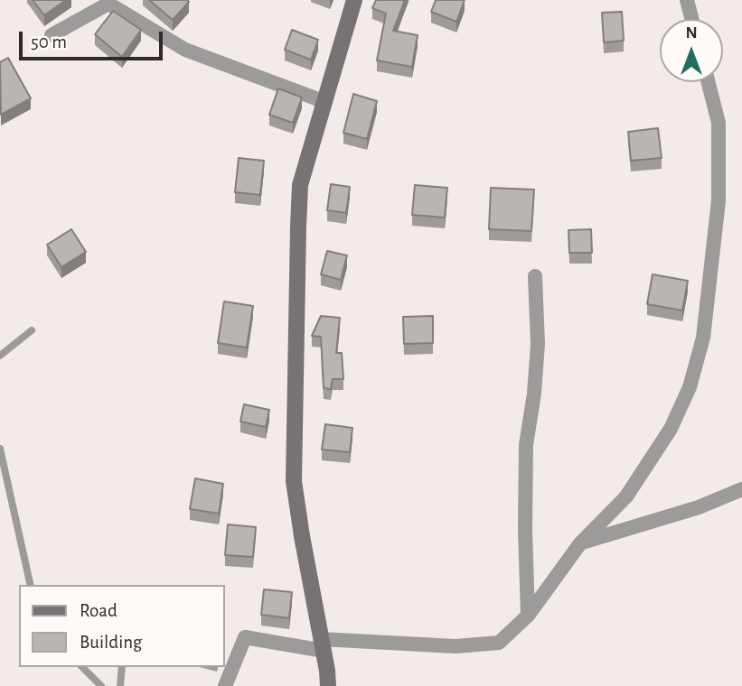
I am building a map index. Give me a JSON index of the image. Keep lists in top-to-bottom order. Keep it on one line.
{"legend":["Road","Building"],"scale_bar":"50 m","north":"top"}
